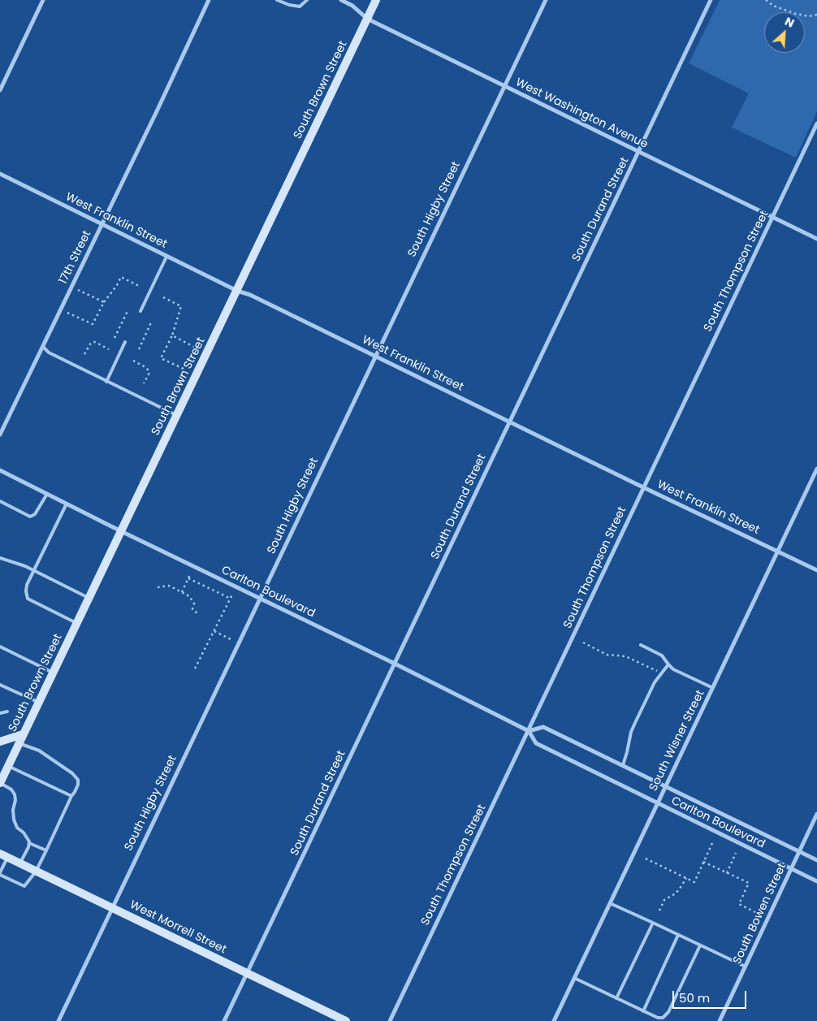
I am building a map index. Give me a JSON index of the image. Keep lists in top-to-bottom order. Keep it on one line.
{"streets":{"main road":["South Brown Street","West Morrell Street"],"street":["West Washington Avenue","South Higby Street","South Durand Street","West Franklin Street","17th Street","South Thompson Street","Carlton Boulevard","South Wisner Street","South Bowen Street"]},"crossings":[["South Brown Street","West Washington Avenue"],["South Brown Street","West Franklin Street"],["South Brown Street","Carlton Boulevard"],["West Washington Avenue","South Higby Street"],["West Washington Avenue","South Durand Street"],["West Washington Avenue","South Thompson Street"],["South Higby Street","West Franklin Street"],["South Higby Street","Carlton Boulevard"],["South Higby Street","West Morrell Street"],["South Durand Street","West Franklin Street"],["South Durand Street","Carlton Boulevard"],["South Durand Street","West Morrell Street"],["West Franklin Street","17th Street"],["West Franklin Street","South Thompson Street"],["West Franklin Street","South Wisner Street"],["South Thompson Street","Carlton Boulevard"],["Carlton Boulevard","South Wisner Street"],["Carlton Boulevard","South Bowen Street"]],"scale_bar":"50 m","north":"top right"}
